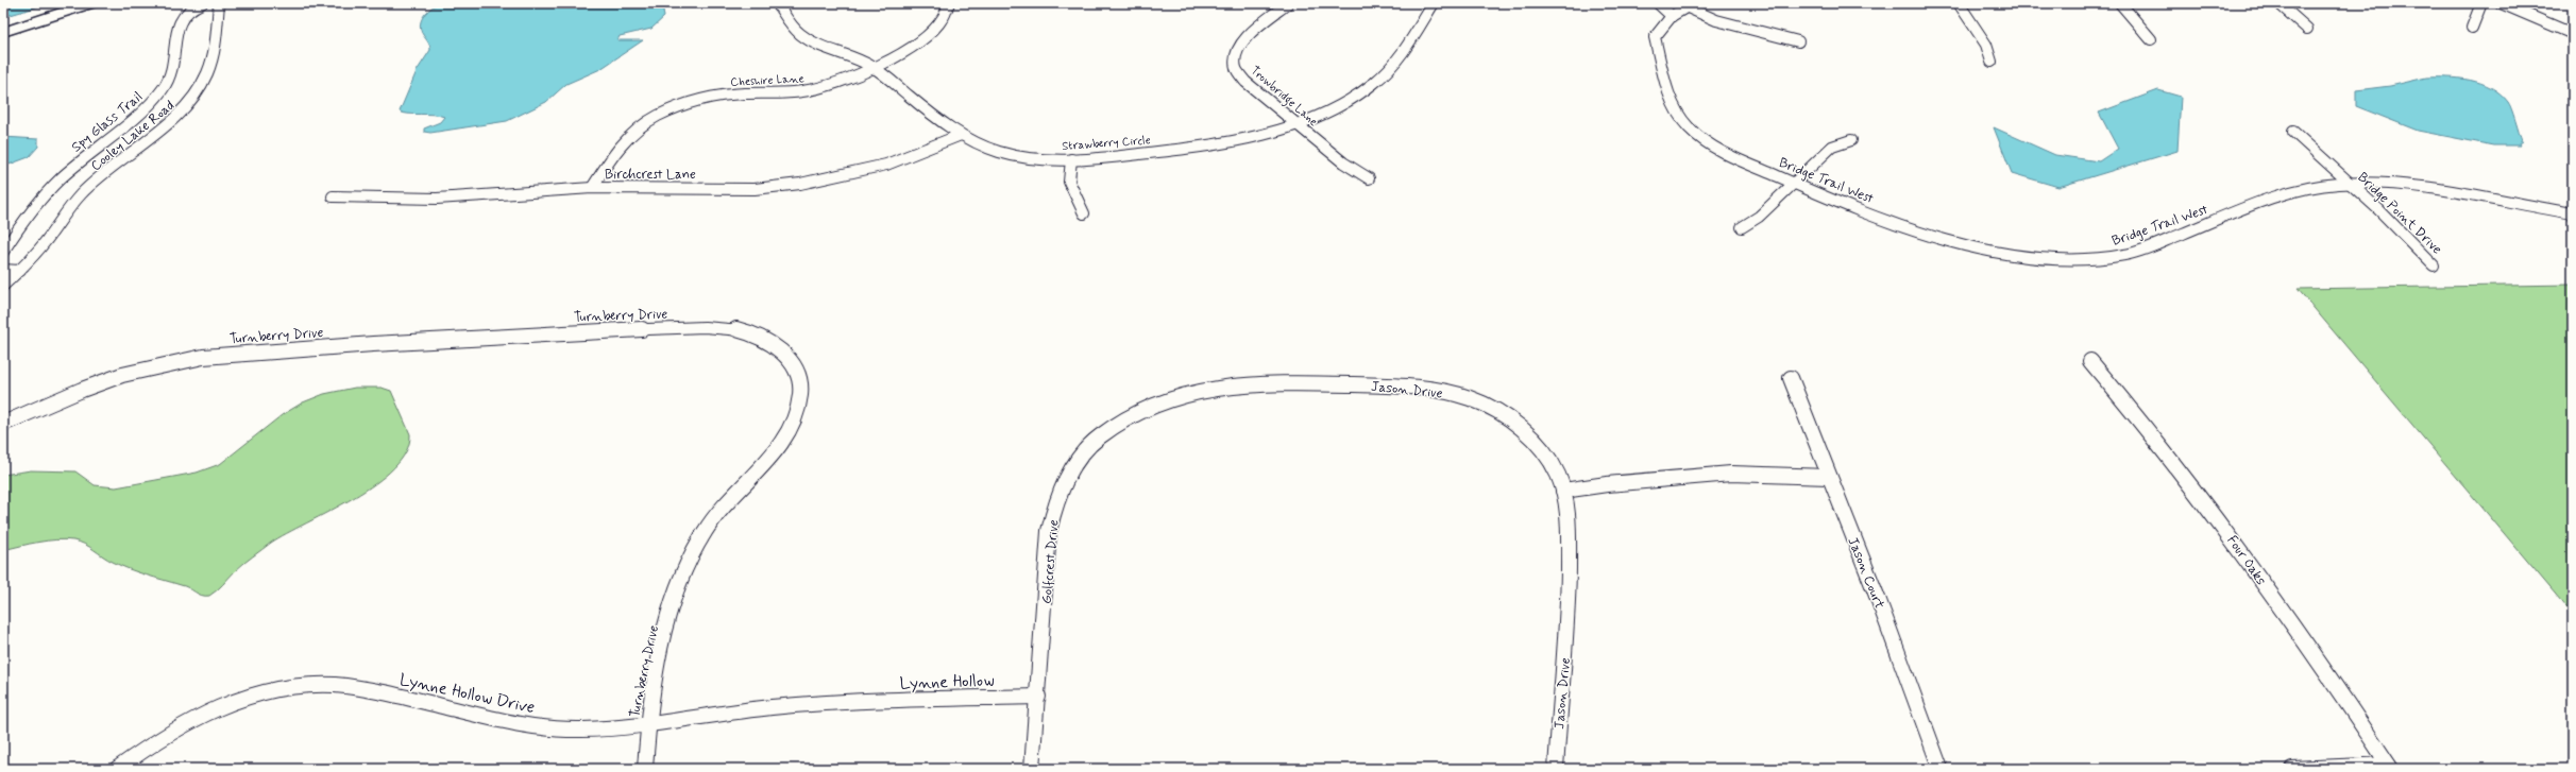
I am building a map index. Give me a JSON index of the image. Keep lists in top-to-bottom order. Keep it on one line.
{"streets":{"street":["Cheshire Lane","Trowbridge Lane","Spy Glass Trail","Cooley Lake Road","Strawberry Circle","Birchcrest Lane","Bridge Trail West","Bridge Point Drive","Turnberry Drive","Jason Drive","Four Oaks","Golfcrest Drive","Jason Court","Lynne Hollow","Lynne Hollow Drive"]},"crossings":[["Cheshire Lane","Strawberry Circle"],["Cheshire Lane","Birchcrest Lane"],["Trowbridge Lane","Strawberry Circle"],["Strawberry Circle","Birchcrest Lane"],["Bridge Trail West","Bridge Point Drive"],["Turnberry Drive","Lynne Hollow Drive"],["Jason Drive","Golfcrest Drive"],["Golfcrest Drive","Lynne Hollow"],["Lynne Hollow","Lynne Hollow Drive"]]}
